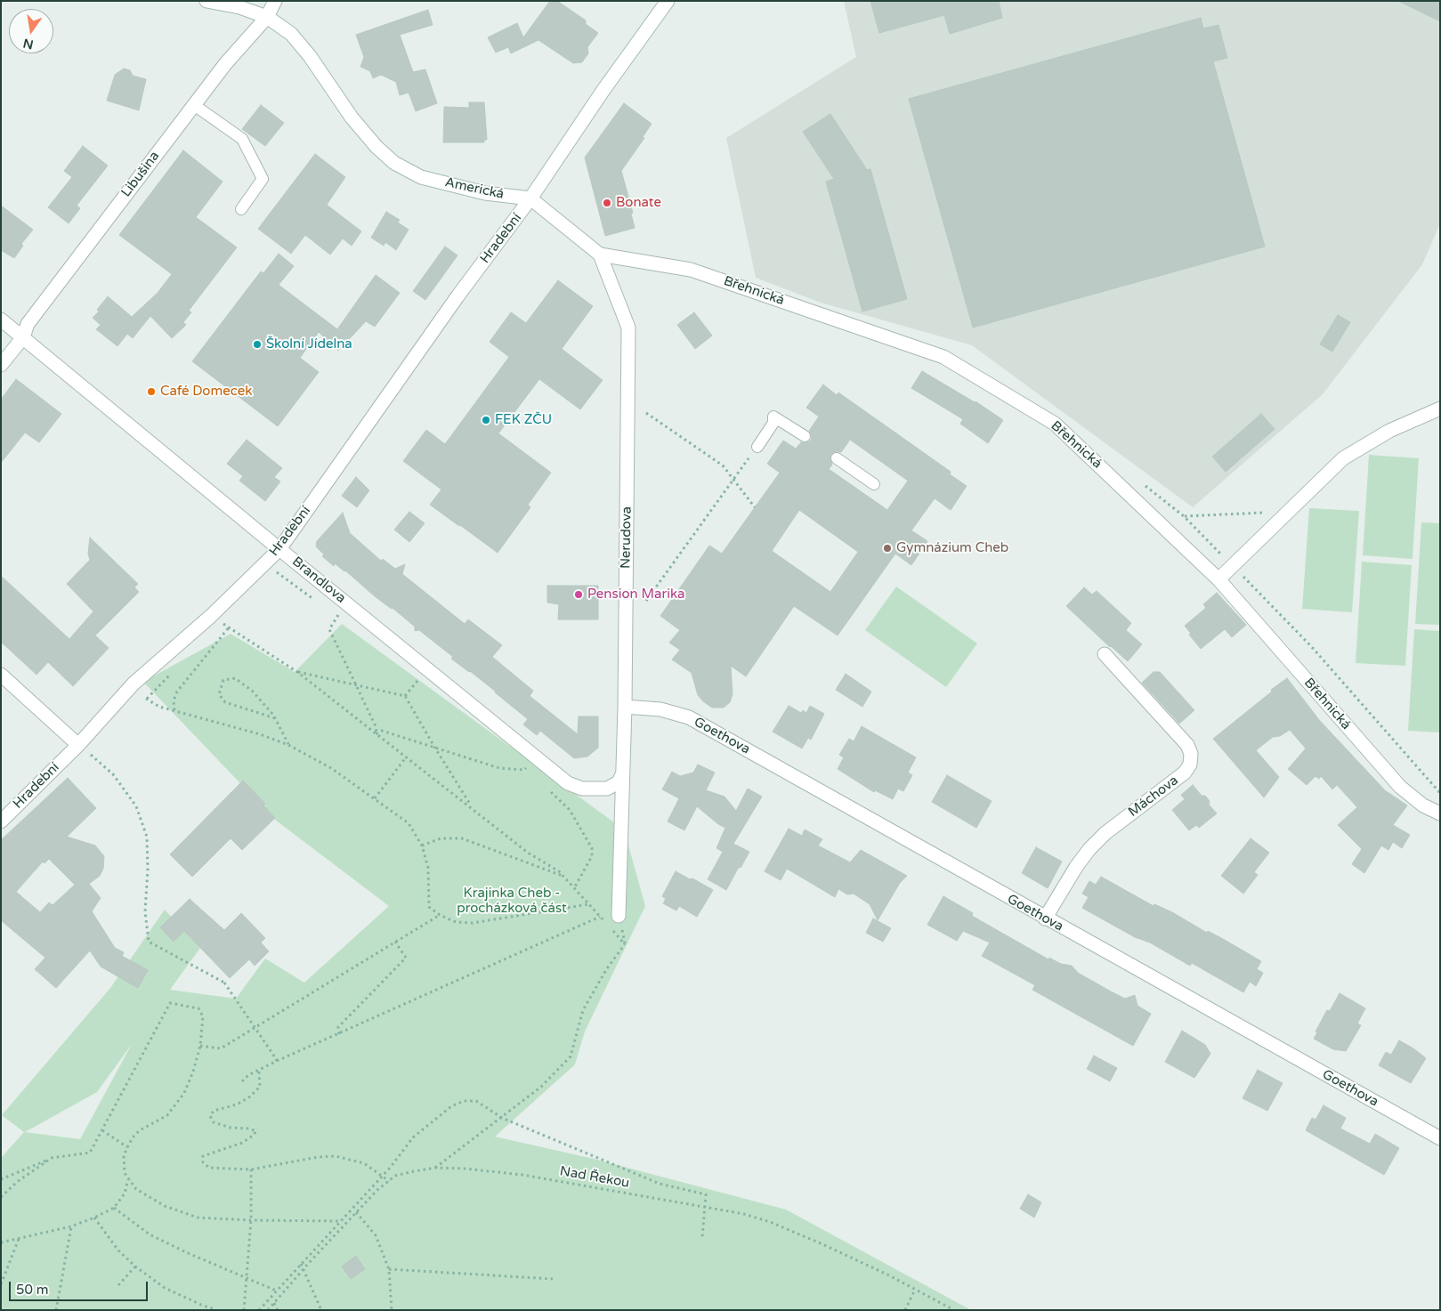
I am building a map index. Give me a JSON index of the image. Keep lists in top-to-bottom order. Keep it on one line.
{"streets":{"street":["Libušina","Americká","Hradební","Břehnická","Nerudova","Brandlova","Goethova","Máchova"],"path":["Nad Řekou"]},"crossings":[["Libušina","Americká"],["Libušina","Brandlova"],["Americká","Hradební"],["Americká","Nerudova"],["Hradební","Nerudova"],["Hradební","Brandlova"],["Břehnická","Nerudova"],["Nerudova","Brandlova"],["Nerudova","Goethova"],["Goethova","Máchova"]],"parks":["Krajinka Cheb - procházková část"],"places":["Bonate","Školní Jídelna","Café Domecek","FEK ZČU","Gymnázium Cheb","Pension Marika"],"scale_bar":"50 m","north":"bottom"}
